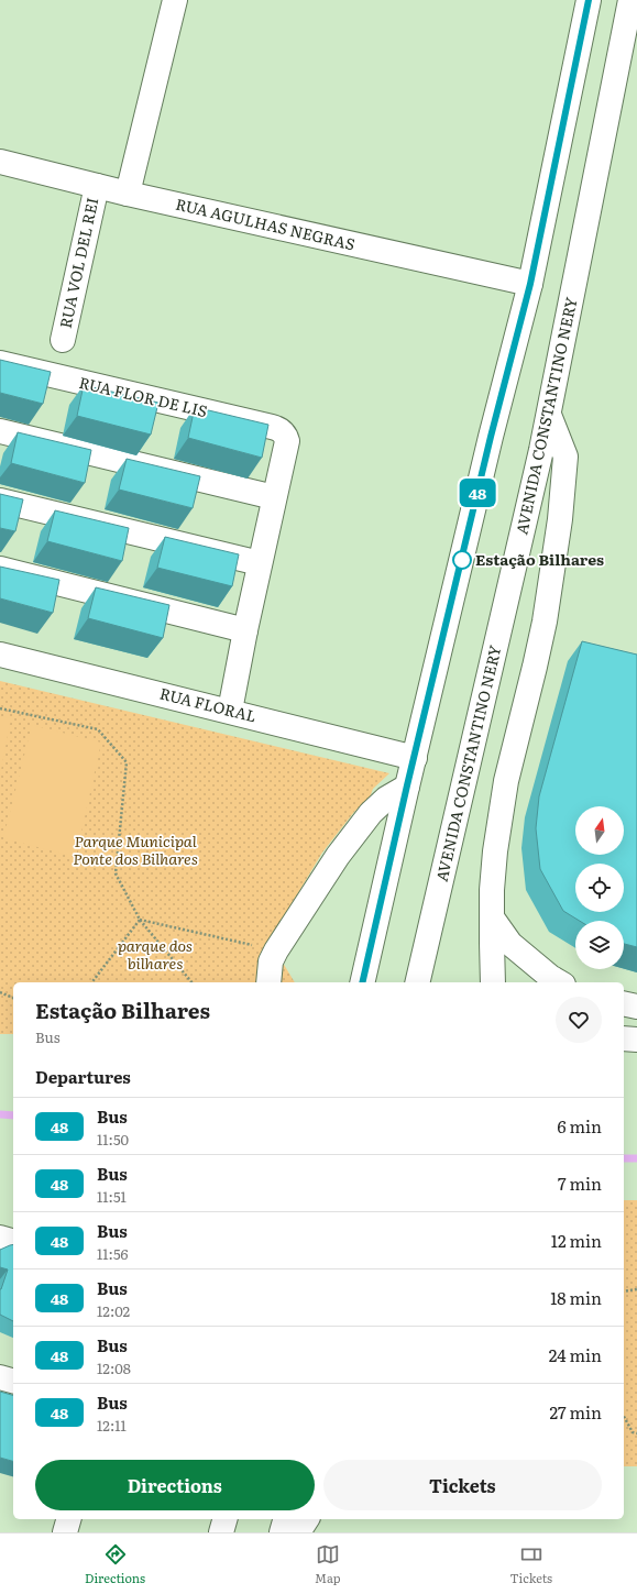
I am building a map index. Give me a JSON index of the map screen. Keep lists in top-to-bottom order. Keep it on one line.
{"streets":{"main road":["RUA AGULHAS NEGRAS","RUA VOL DEL REI","RUA FLOR DE LIS","AVENIDA CONSTANTINO NERY","RUA FLORAL"]},"crossings":[["RUA AGULHAS NEGRAS","RUA VOL DEL REI"]],"parks":["Parque Municipal Ponte dos Bilhares","parque dos bilhares"],"places":["Estação Bilhares"],"lines":["bus line 48"],"north":"top","page":{"on_map":"48","heading":[["Estação Bilhares","Bus"],"Departures"],"list":[{"mark":"48","name":"Bus","note":"11:50","value":"6 min"},{"mark":"48","name":"Bus","note":"11:51","value":"7 min"},{"mark":"48","name":"Bus","note":"11:56","value":"12 min"},{"mark":"48","name":"Bus","note":"12:02","value":"18 min"},{"mark":"48","name":"Bus","note":"12:08","value":"24 min"},{"mark":"48","name":"Bus","note":"12:11","value":"27 min"}],"buttons":["Directions","Tickets"],"tabs":["Directions","Map","Tickets"]}}
